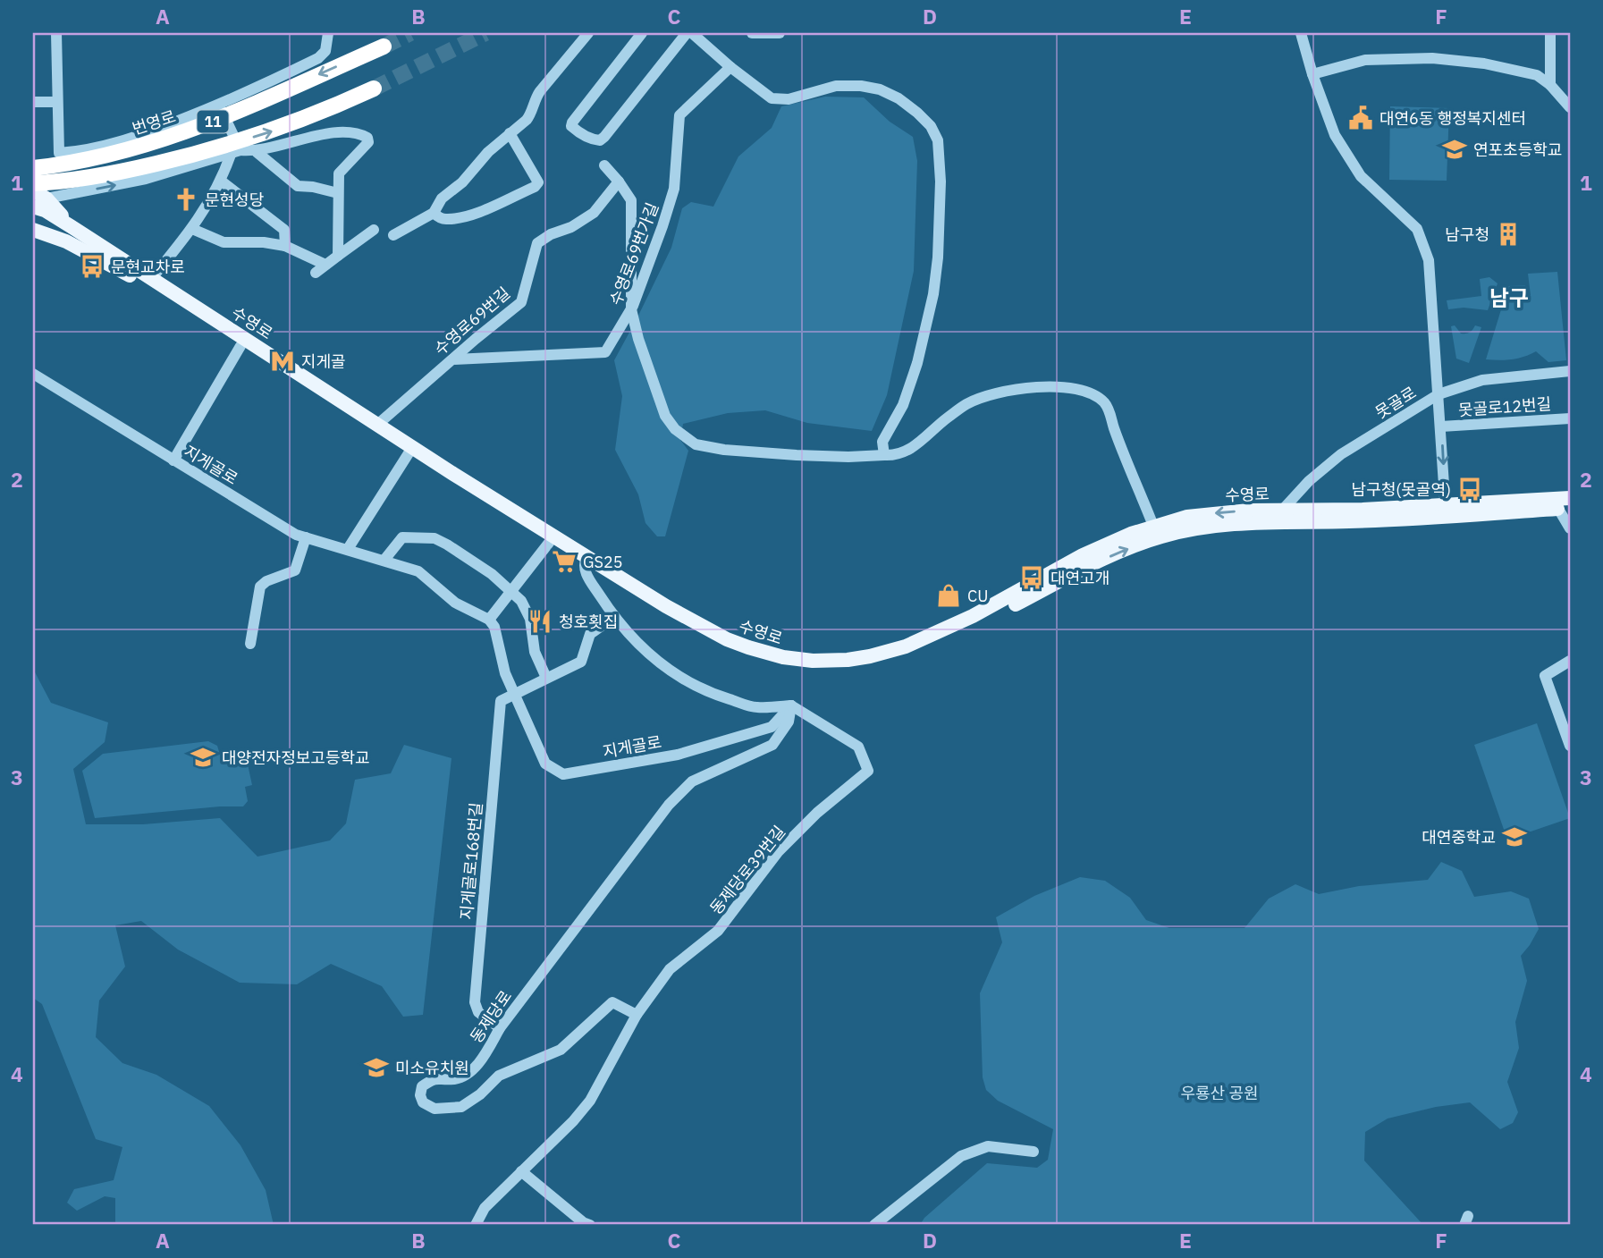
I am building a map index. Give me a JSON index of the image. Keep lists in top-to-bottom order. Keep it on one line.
{"streets":{"highway":["11","번영로"],"main road":["수영로"],"street":["수영로69번가길","수영로69번길","못골로","못골로12번길","지게골로","지게골로168번길","동제당로39번길","동제당로"]},"crossings":[["수영로69번가길","수영로69번길"],["수영로69번길","수영로"],["수영로","못골로"],["수영로","지게골로"],["지게골로","지게골로168번길"],["지게골로","동제당로39번길"],["지게골로","동제당로"],["지게골로168번길","동제당로"],["동제당로39번길","동제당로"]],"districts":["남구"],"parks":["우룡산 공원"],"places":{"public building":["대연6동 행정복지센터"],"school or university":["연포초등학교","대양전자정보고등학교","대연중학교","미소유치원"],"church":["문현성당"],"building":["남구청"],"bus stop":["문현교차로","남구청(못골역)","대연고개"],"metro station":["지게골"],"supermarket":["GS25"],"shop":["CU"],"restaurant":["청호횟집"]},"grid":{"columns":["A","B","C","D","E","F"],"rows":["1","2","3","4"]}}
